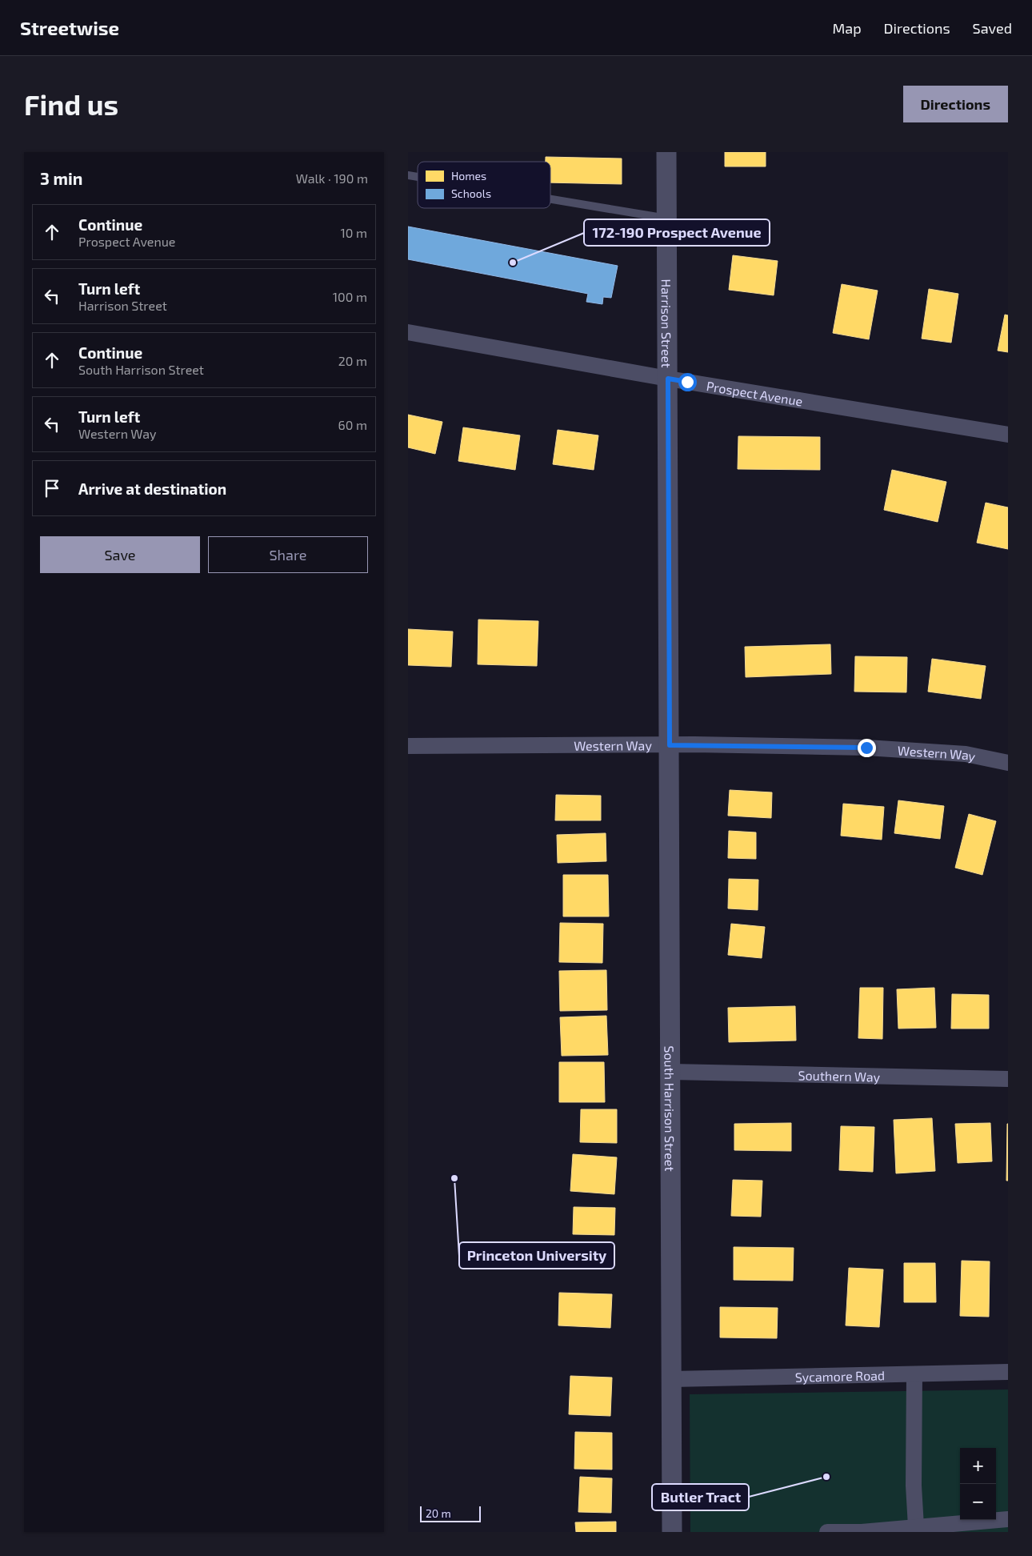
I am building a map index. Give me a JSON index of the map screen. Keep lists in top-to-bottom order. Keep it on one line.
{"streets":{"street":["Harrison Street","Prospect Avenue","Western Way","Southern Way","South Harrison Street","Sycamore Road"]},"crossings":[["Harrison Street","Prospect Avenue"],["Harrison Street","South Harrison Street"],["Western Way","South Harrison Street"],["Southern Way","South Harrison Street"],["South Harrison Street","Sycamore Road"]],"places":["172-190 Prospect Avenue","Princeton University","Butler Tract"],"legend":["Homes","Schools"],"scale_bar":"20 m","page":{"header":"Streetwise","nav":["Map","Directions","Saved"],"buttons":["Directions",["Save","Share"]],"title":"Find us","heading":["3 min","Walk · 190 m"],"list":[["Continue","Prospect Avenue","10 m"],["Turn left","Harrison Street","100 m"],["Continue","South Harrison Street","20 m"],["Turn left","Western Way","60 m"],"Arrive at destination"],"map_buttons":["+","−"],"scale":"20 m"}}
